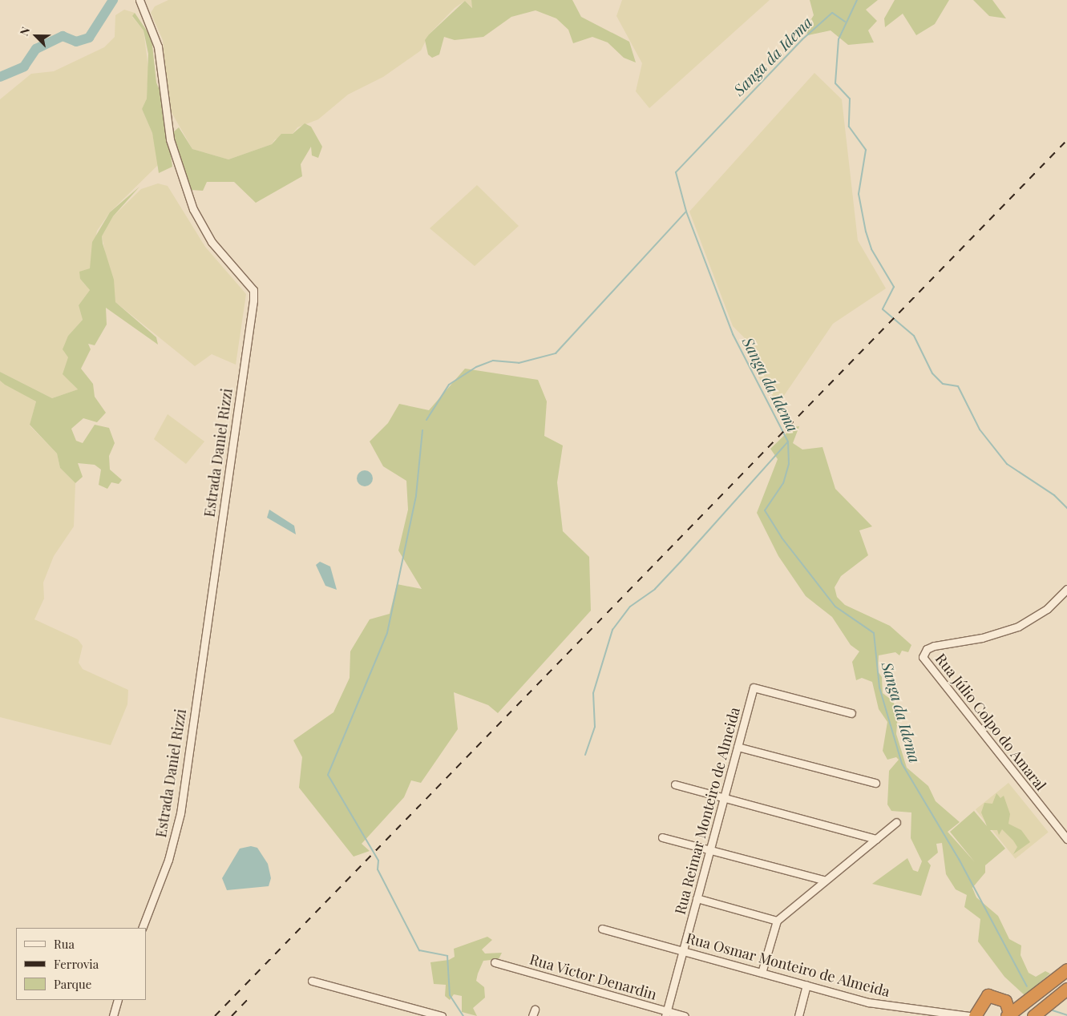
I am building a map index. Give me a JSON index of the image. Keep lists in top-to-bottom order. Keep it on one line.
{"streets":{"street":["Estrada Daniel Rizzi","Rua Júlio Colpo do Amaral","Rua Reimar Monteiro de Almeida","Rua Osmar Monteiro de Almeida","Rua Victor Denardin"]},"crossings":[["Rua Reimar Monteiro de Almeida","Rua Osmar Monteiro de Almeida"],["Rua Reimar Monteiro de Almeida","Rua Victor Denardin"]],"water":["Sanga da Idema"],"legend":["Rua","Ferrovia","Parque"],"north":"top left"}
